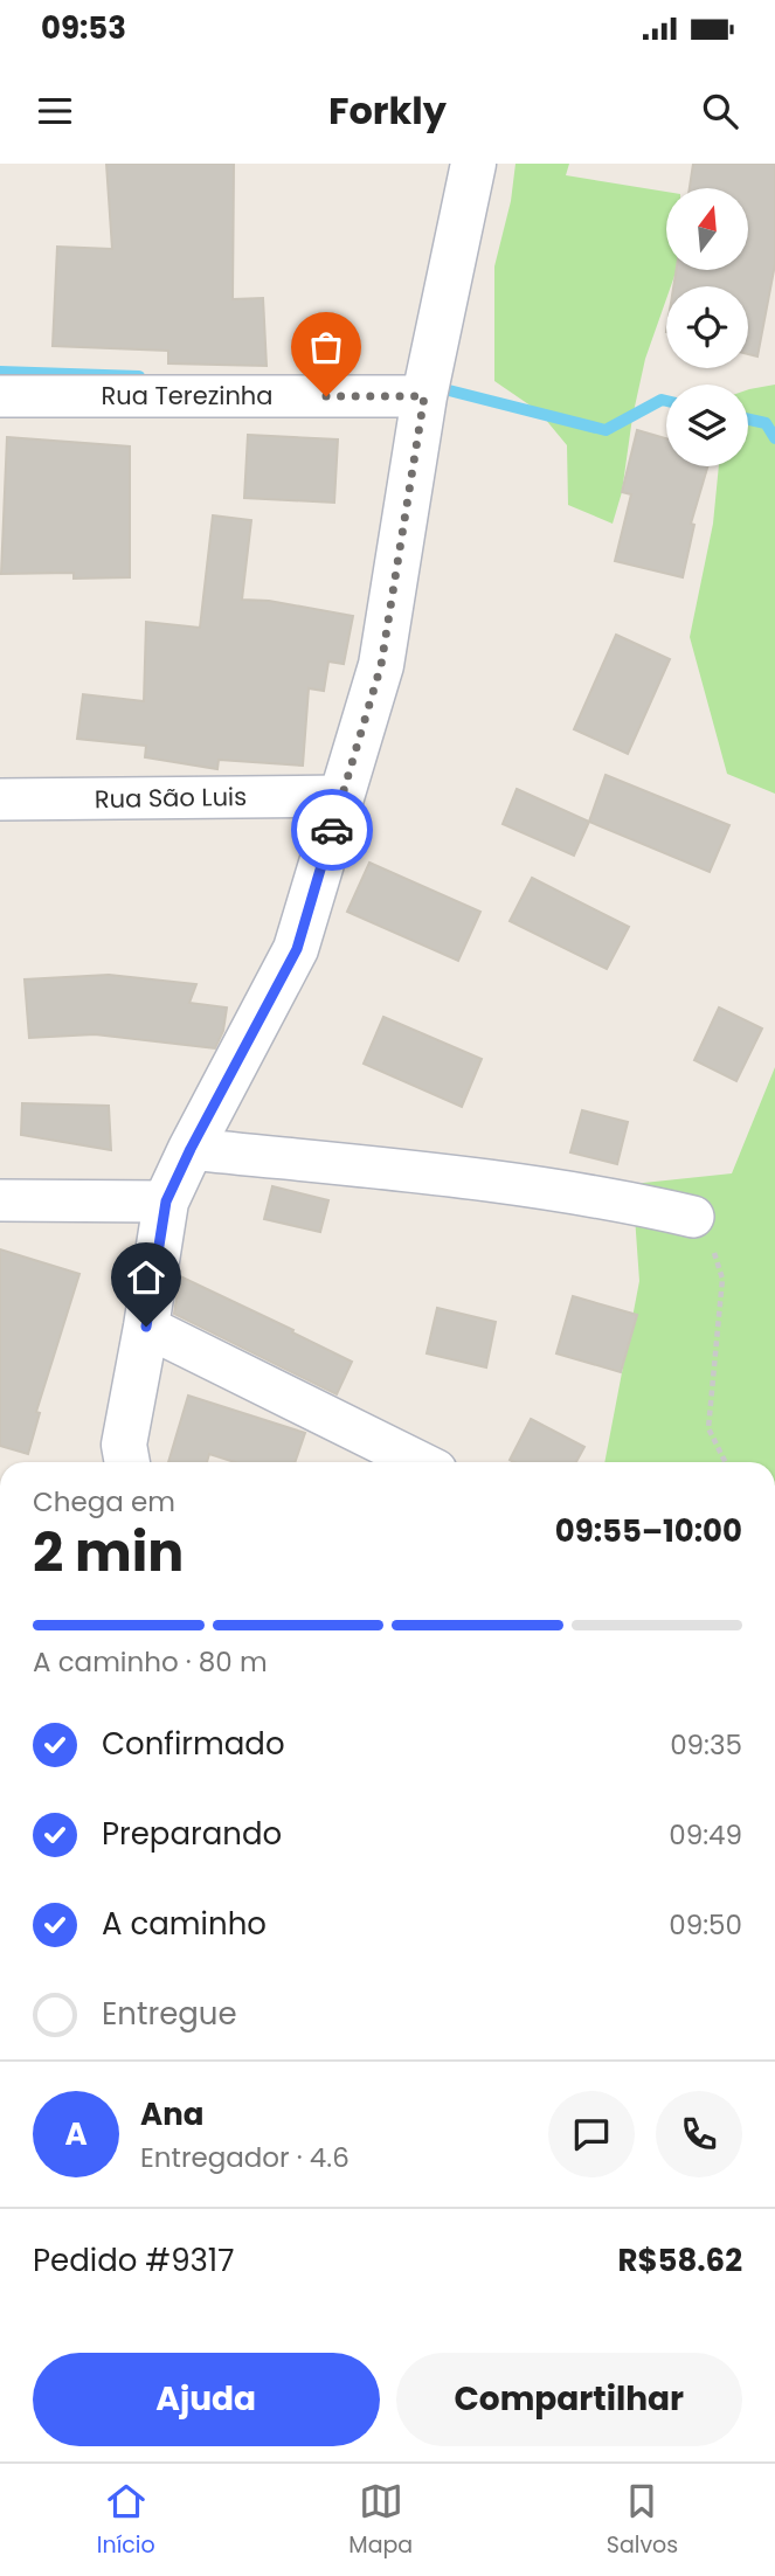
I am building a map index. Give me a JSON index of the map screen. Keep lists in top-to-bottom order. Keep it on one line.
{"streets":{"street":["Rua Terezinha","Rua São Luis"]},"north":"top","page":{"status":"09:53","header":"Forkly","heading":["2 min","Chega em","09:55–10:00"],"panel":["Ana","Entregador · 4.6","Pedido #9317","R$58.62"],"bar":"A caminho · 80 m","list":[["Confirmado","09:35"],["Preparando","09:49"],["A caminho","09:50"],"Entregue"],"round":"A","buttons":["Ajuda","Compartilhar"],"tabs":["Início","Mapa","Salvos"]}}
